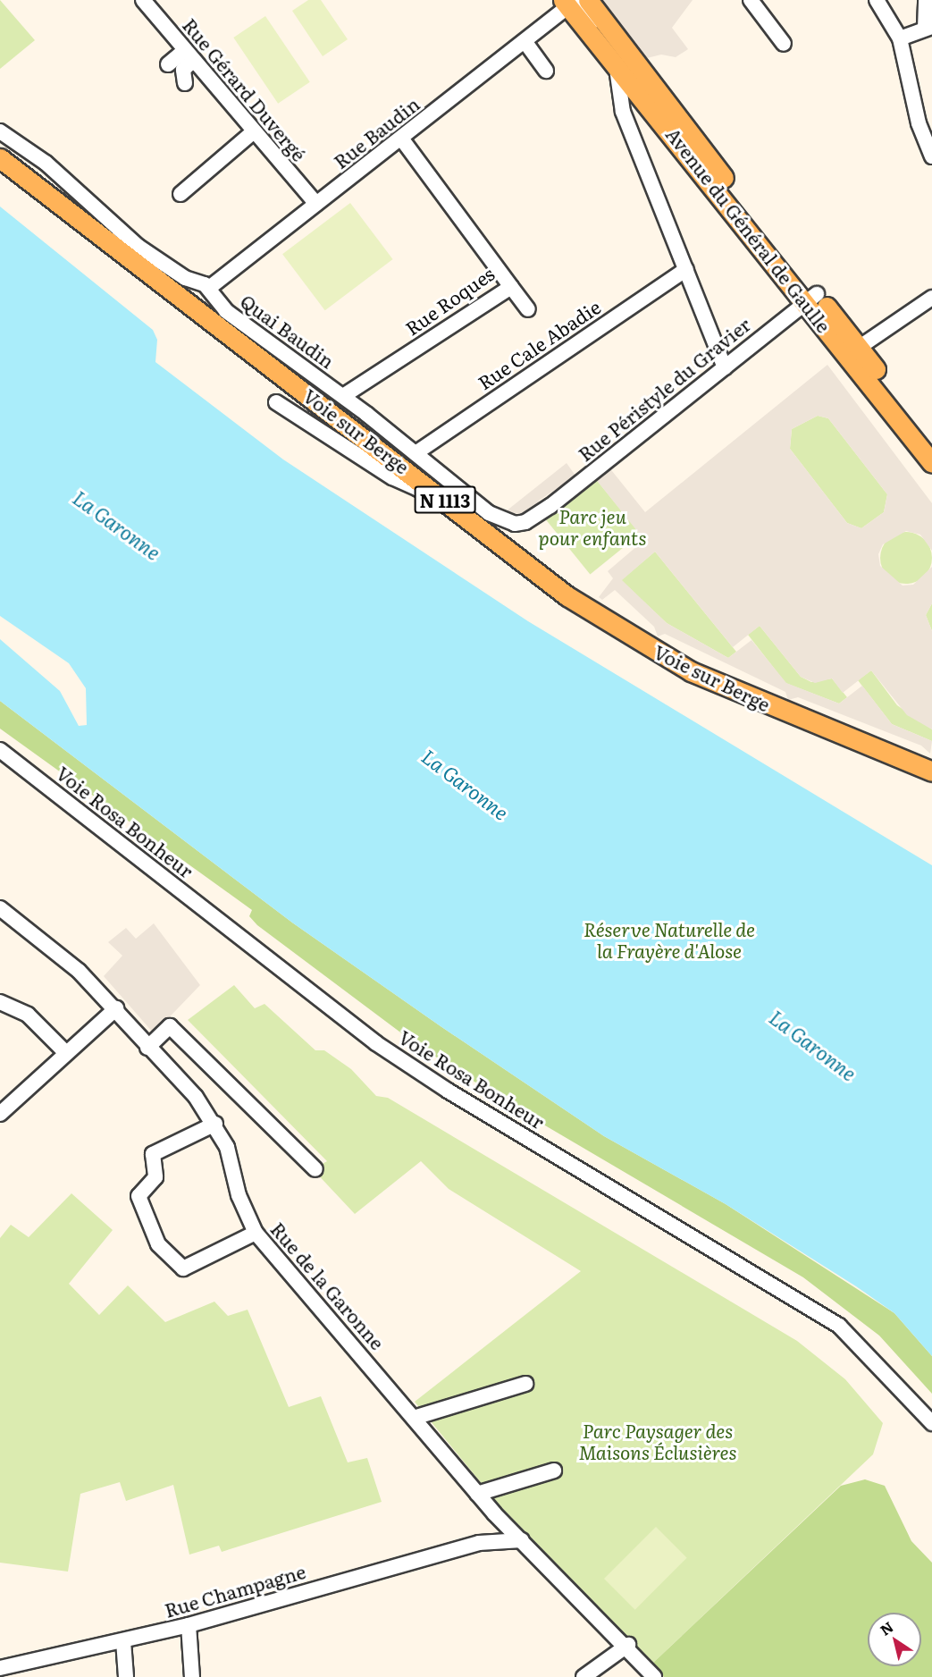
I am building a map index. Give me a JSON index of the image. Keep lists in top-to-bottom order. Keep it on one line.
{"streets":{"main road":["Avenue du Général de Gaulle","Voie sur Berge","N 1113"],"street":["Rue Gérard Duvergé","Rue Baudin","Rue Roques","Quai Baudin","Rue Cale Abadie","Rue Péristyle du Gravier","Voie Rosa Bonheur","Rue de la Garonne","Rue Champagne"]},"crossings":[["Rue Gérard Duvergé","Rue Baudin"],["Rue Baudin","Avenue du Général de Gaulle"],["Rue Baudin","Rue Roques"],["Rue Baudin","Quai Baudin"],["Avenue du Général de Gaulle","Rue Péristyle du Gravier"],["Rue Roques","Quai Baudin"],["Quai Baudin","Rue Cale Abadie"],["Quai Baudin","Rue Péristyle du Gravier"],["Rue de la Garonne","Rue Champagne"]],"water":["La Garonne"],"parks":["Parc jeu pour enfants","Réserve Naturelle de la Frayère d'Alose","Parc Paysager des Maisons Éclusières"],"north":"top left"}
